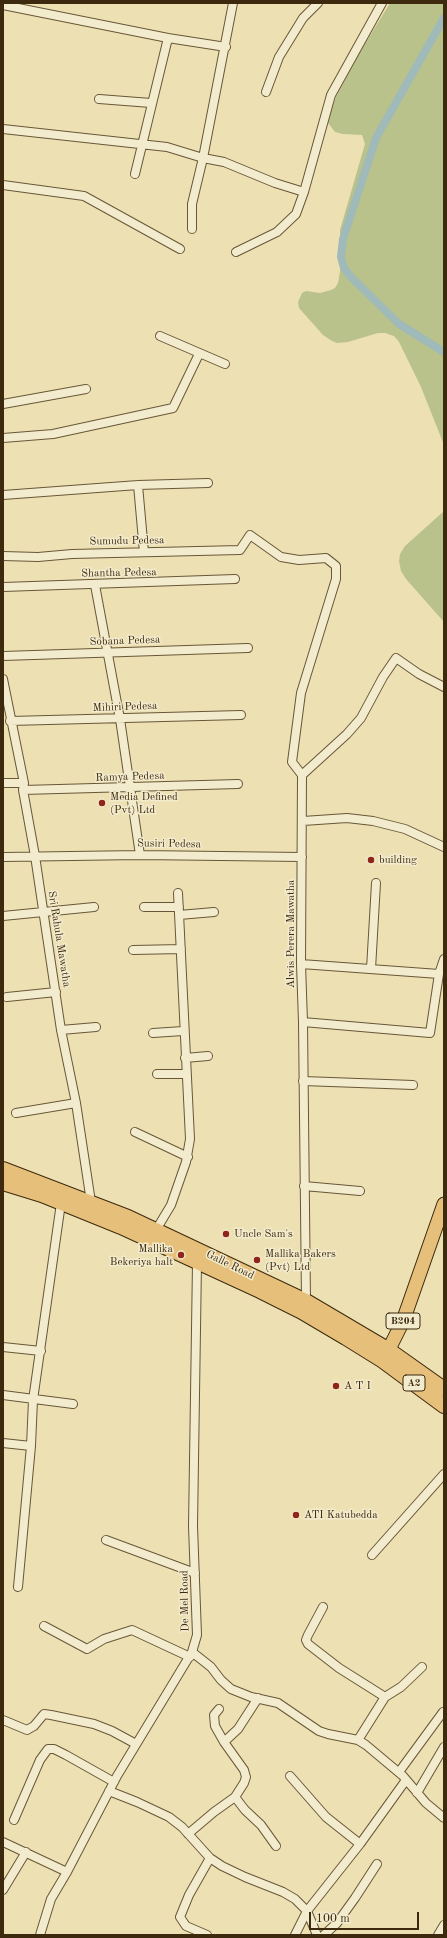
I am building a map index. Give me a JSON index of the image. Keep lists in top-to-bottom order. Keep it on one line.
{"streets":{"highway":["Galle Road","A2"],"main road":["B204"],"street":["Sumudu Pedesa","Shantha Pedesa","Sobana Pedesa","Mihiri Pedesa","Ramya Pedesa","Susiri Pedesa","Alwis Perera Mawatha","Sri Rahula Mawatha","De Mel Road"]},"crossings":[["Sumudu Pedesa","Alwis Perera Mawatha"],["Mihiri Pedesa","Sri Rahula Mawatha"],["Ramya Pedesa","Sri Rahula Mawatha"],["Susiri Pedesa","Alwis Perera Mawatha"],["Susiri Pedesa","Sri Rahula Mawatha"],["Alwis Perera Mawatha","Galle Road"],["Sri Rahula Mawatha","Galle Road"],["Galle Road","B204"],["Galle Road","A2"],["Galle Road","De Mel Road"],["B204","A2"],["A2","De Mel Road"]],"places":["Media Defined (Pvt) Ltd","building","Uncle Sam's","Mallika Bekeriya halt","Mallika Bakers (Pvt) Ltd","A T I","ATI Katubedda"],"scale_bar":"100 m"}
